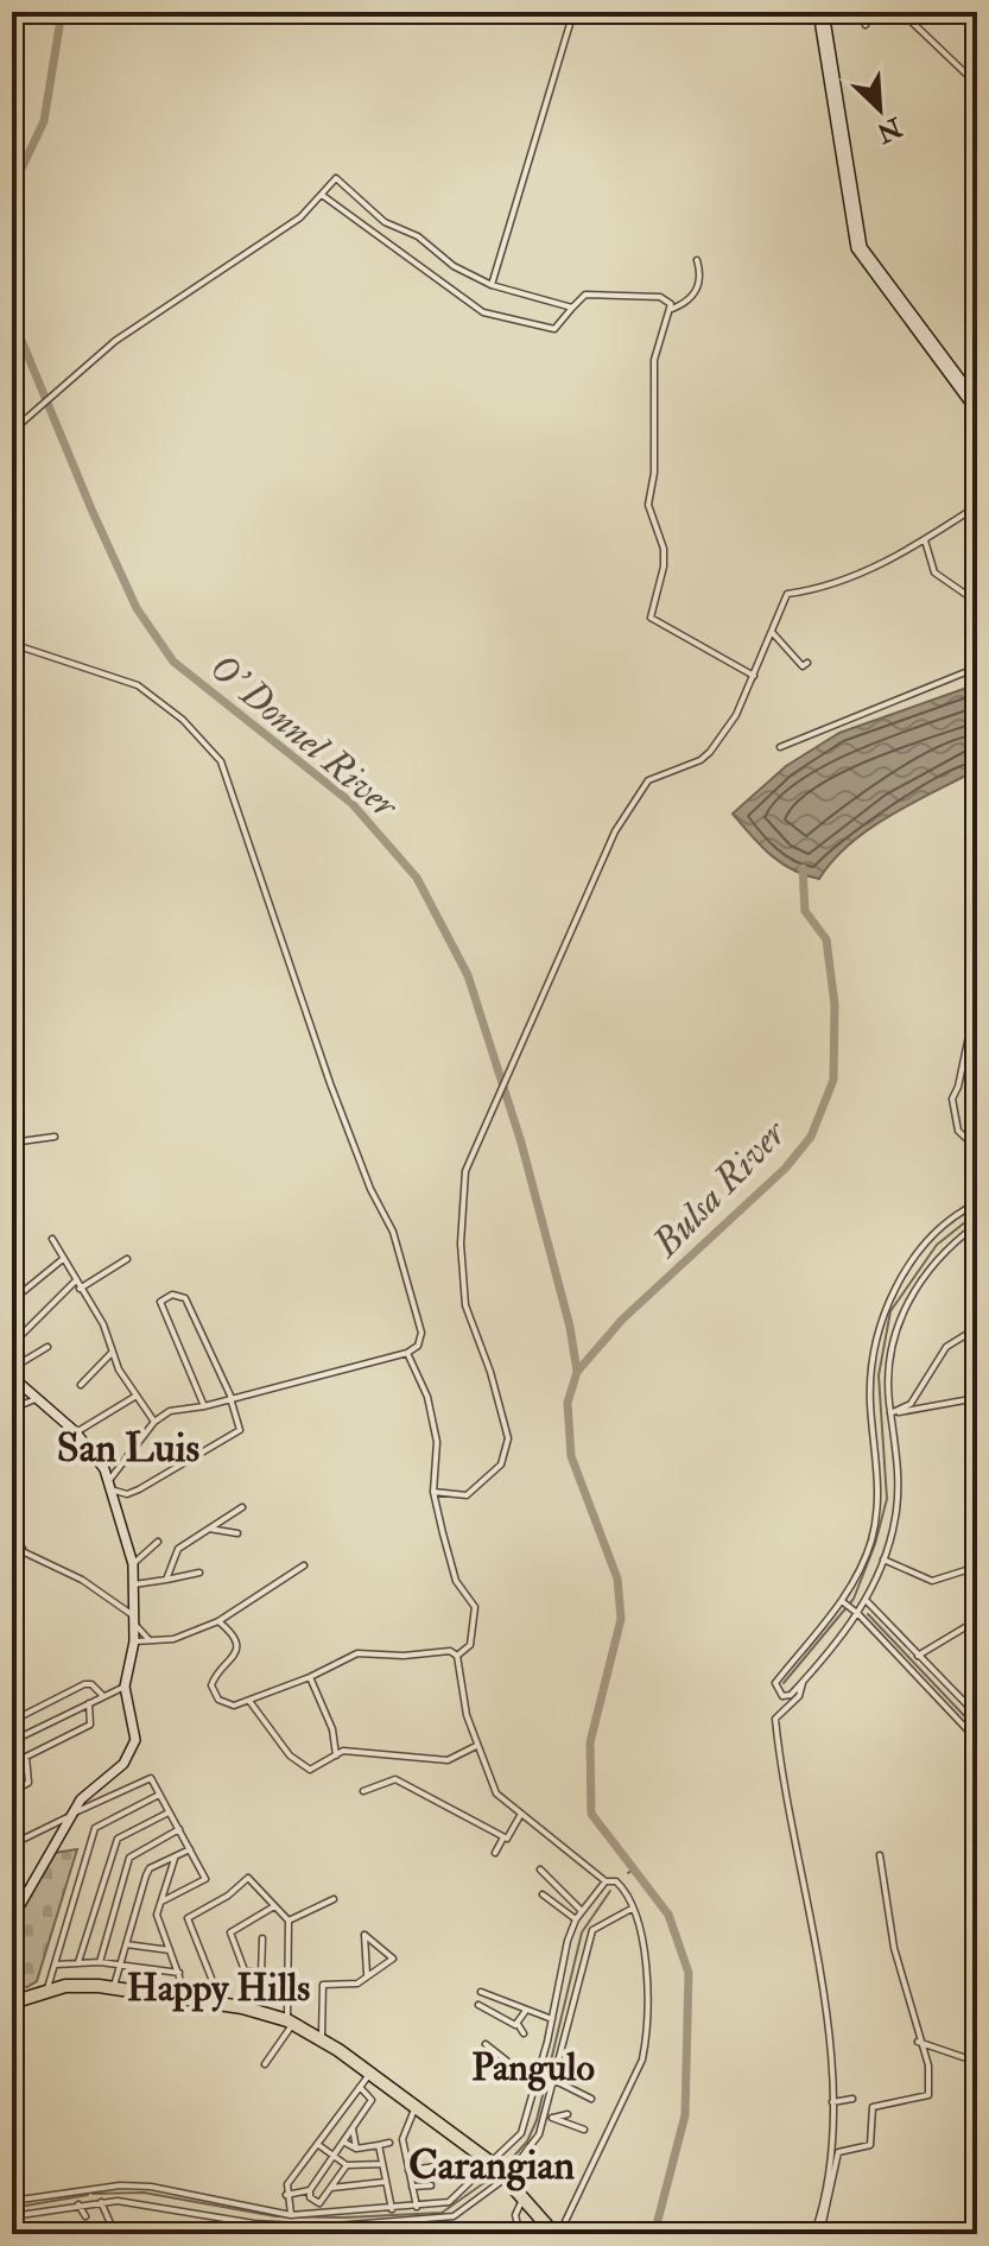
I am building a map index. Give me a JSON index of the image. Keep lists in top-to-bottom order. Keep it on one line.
{"districts":["San Luis","Happy Hills","Pangulo","Carangian"],"water":["O' Donnel River","Bulsa River"],"north":"bottom right"}
